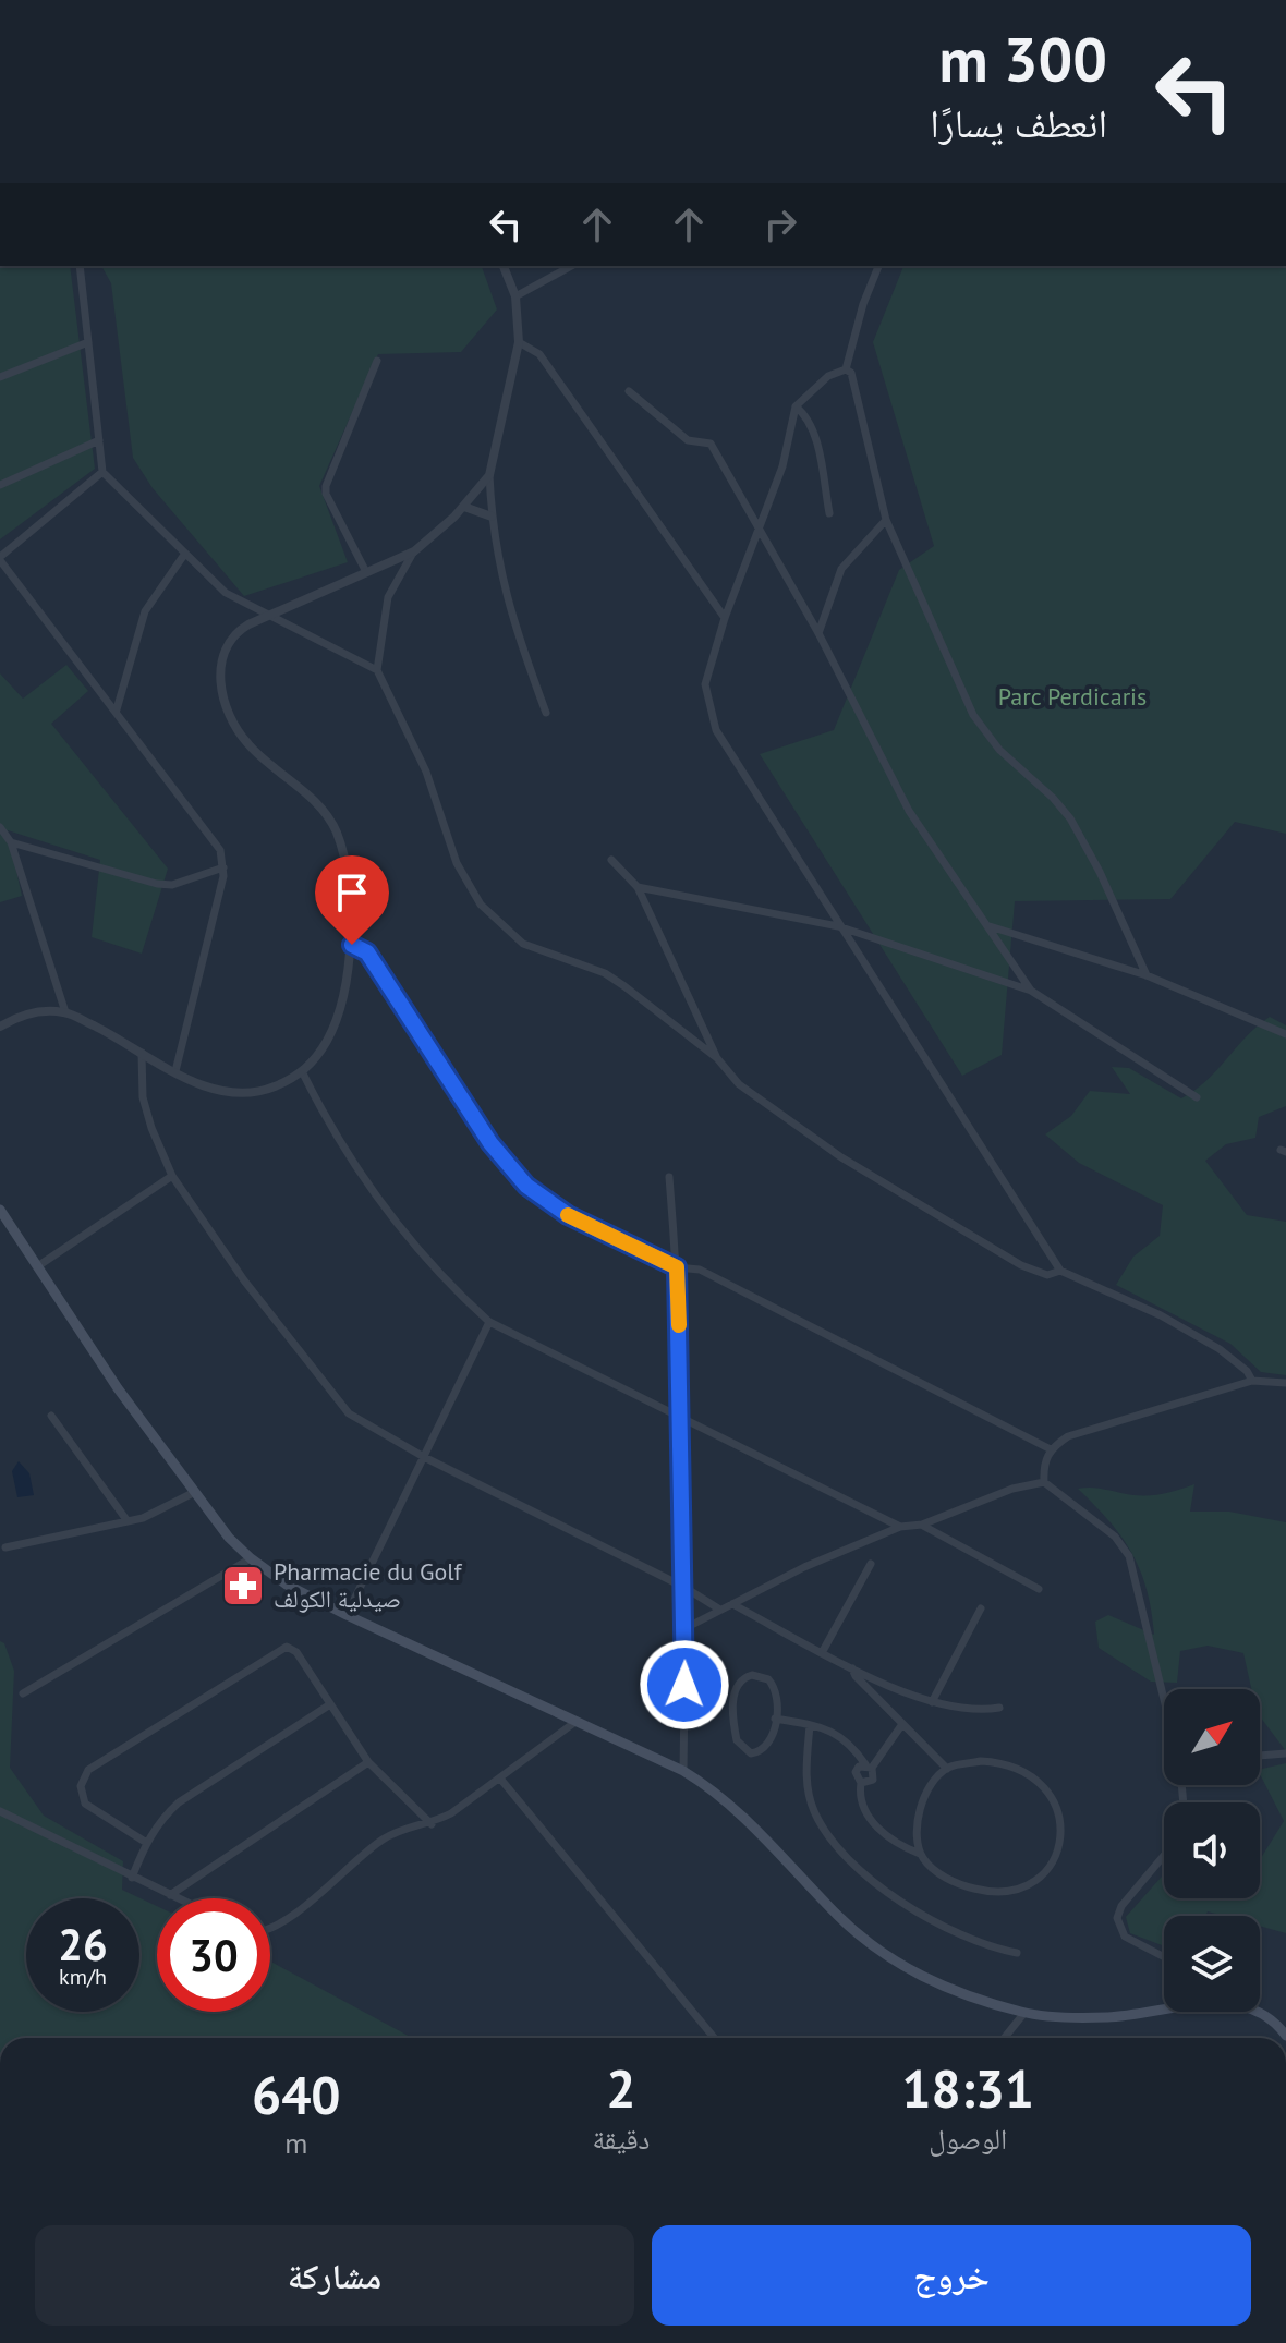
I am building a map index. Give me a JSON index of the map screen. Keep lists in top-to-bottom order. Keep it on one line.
{"parks":["Parc Perdicaris"],"places":{"pharmacy":["Pharmacie du Golf صيدلية الكولف"]},"north":"top right","page":{"turn":["300 m","انعطف يسارًا"],"speed":"26 km/h","limit":"30","eta":["18:31","الوصول","2","دقيقة","640","m"],"buttons":["خروج","مشاركة"]}}
